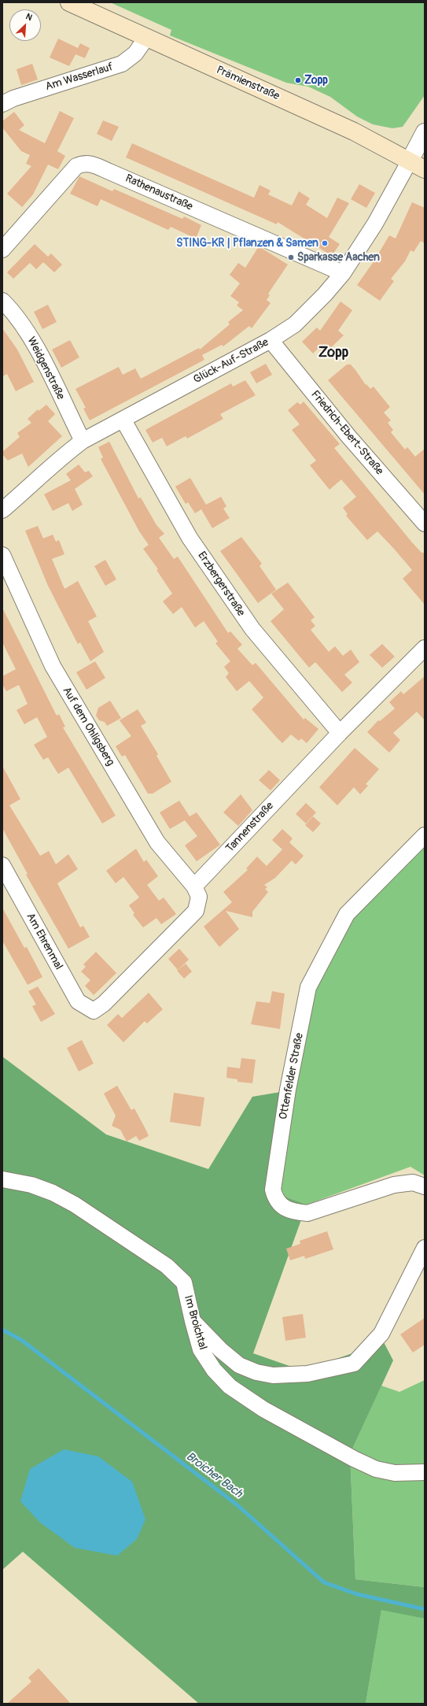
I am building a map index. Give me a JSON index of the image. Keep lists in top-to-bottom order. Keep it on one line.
{"streets":{"main road":["Prämienstraße"],"street":["Am Wasserlauf","Rathenaustraße","Glück-Auf-Straße","Weidgenstraße","Friedrich-Ebert-Straße","Erzbergerstraße","Auf dem Ohligsberg","Tannenstraße","Am Ehrenmal","Ottenfelder Straße","Im Broichtal"]},"crossings":[["Am Wasserlauf","Prämienstraße"],["Prämienstraße","Glück-Auf-Straße"],["Rathenaustraße","Glück-Auf-Straße"],["Glück-Auf-Straße","Weidgenstraße"],["Glück-Auf-Straße","Friedrich-Ebert-Straße"],["Glück-Auf-Straße","Erzbergerstraße"],["Erzbergerstraße","Tannenstraße"],["Auf dem Ohligsberg","Tannenstraße"],["Auf dem Ohligsberg","Am Ehrenmal"],["Tannenstraße","Am Ehrenmal"]],"districts":["Zopp"],"water":["Broicher Bach"],"places":["Zopp","STING-KR | Pflanzen & Samen","Sparkasse Aachen"],"north":"top right"}
